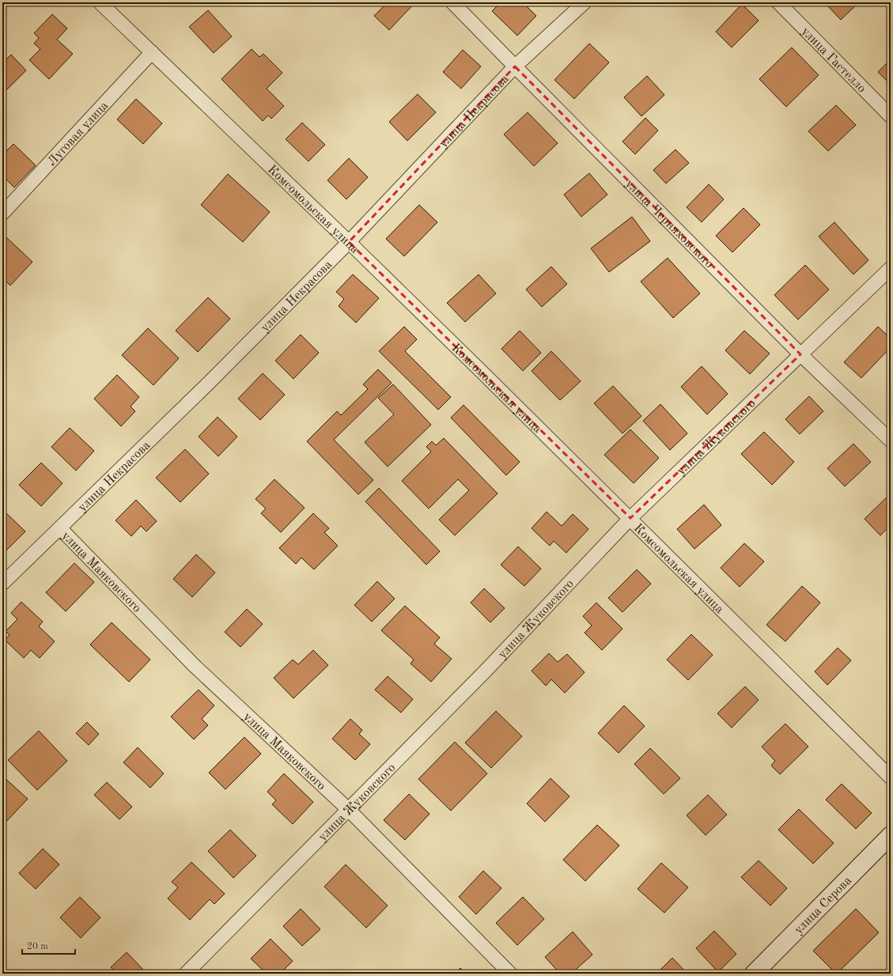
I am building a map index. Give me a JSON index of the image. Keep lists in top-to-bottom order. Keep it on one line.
{"streets":{"main road":["улица Серова"],"street":["улица Гастелло","улица Некрасова","Луговая улица","Комсомольская улица","улица Черняховского","улица Жуковского","улица Маяковского"]},"crossings":[["улица Некрасова","Комсомольская улица"],["улица Некрасова","улица Черняховского"],["улица Некрасова","улица Маяковского"],["Луговая улица","Комсомольская улица"],["Комсомольская улица","улица Жуковского"],["улица Черняховского","улица Жуковского"],["улица Жуковского","улица Маяковского"]],"scale_bar":"20 m"}
